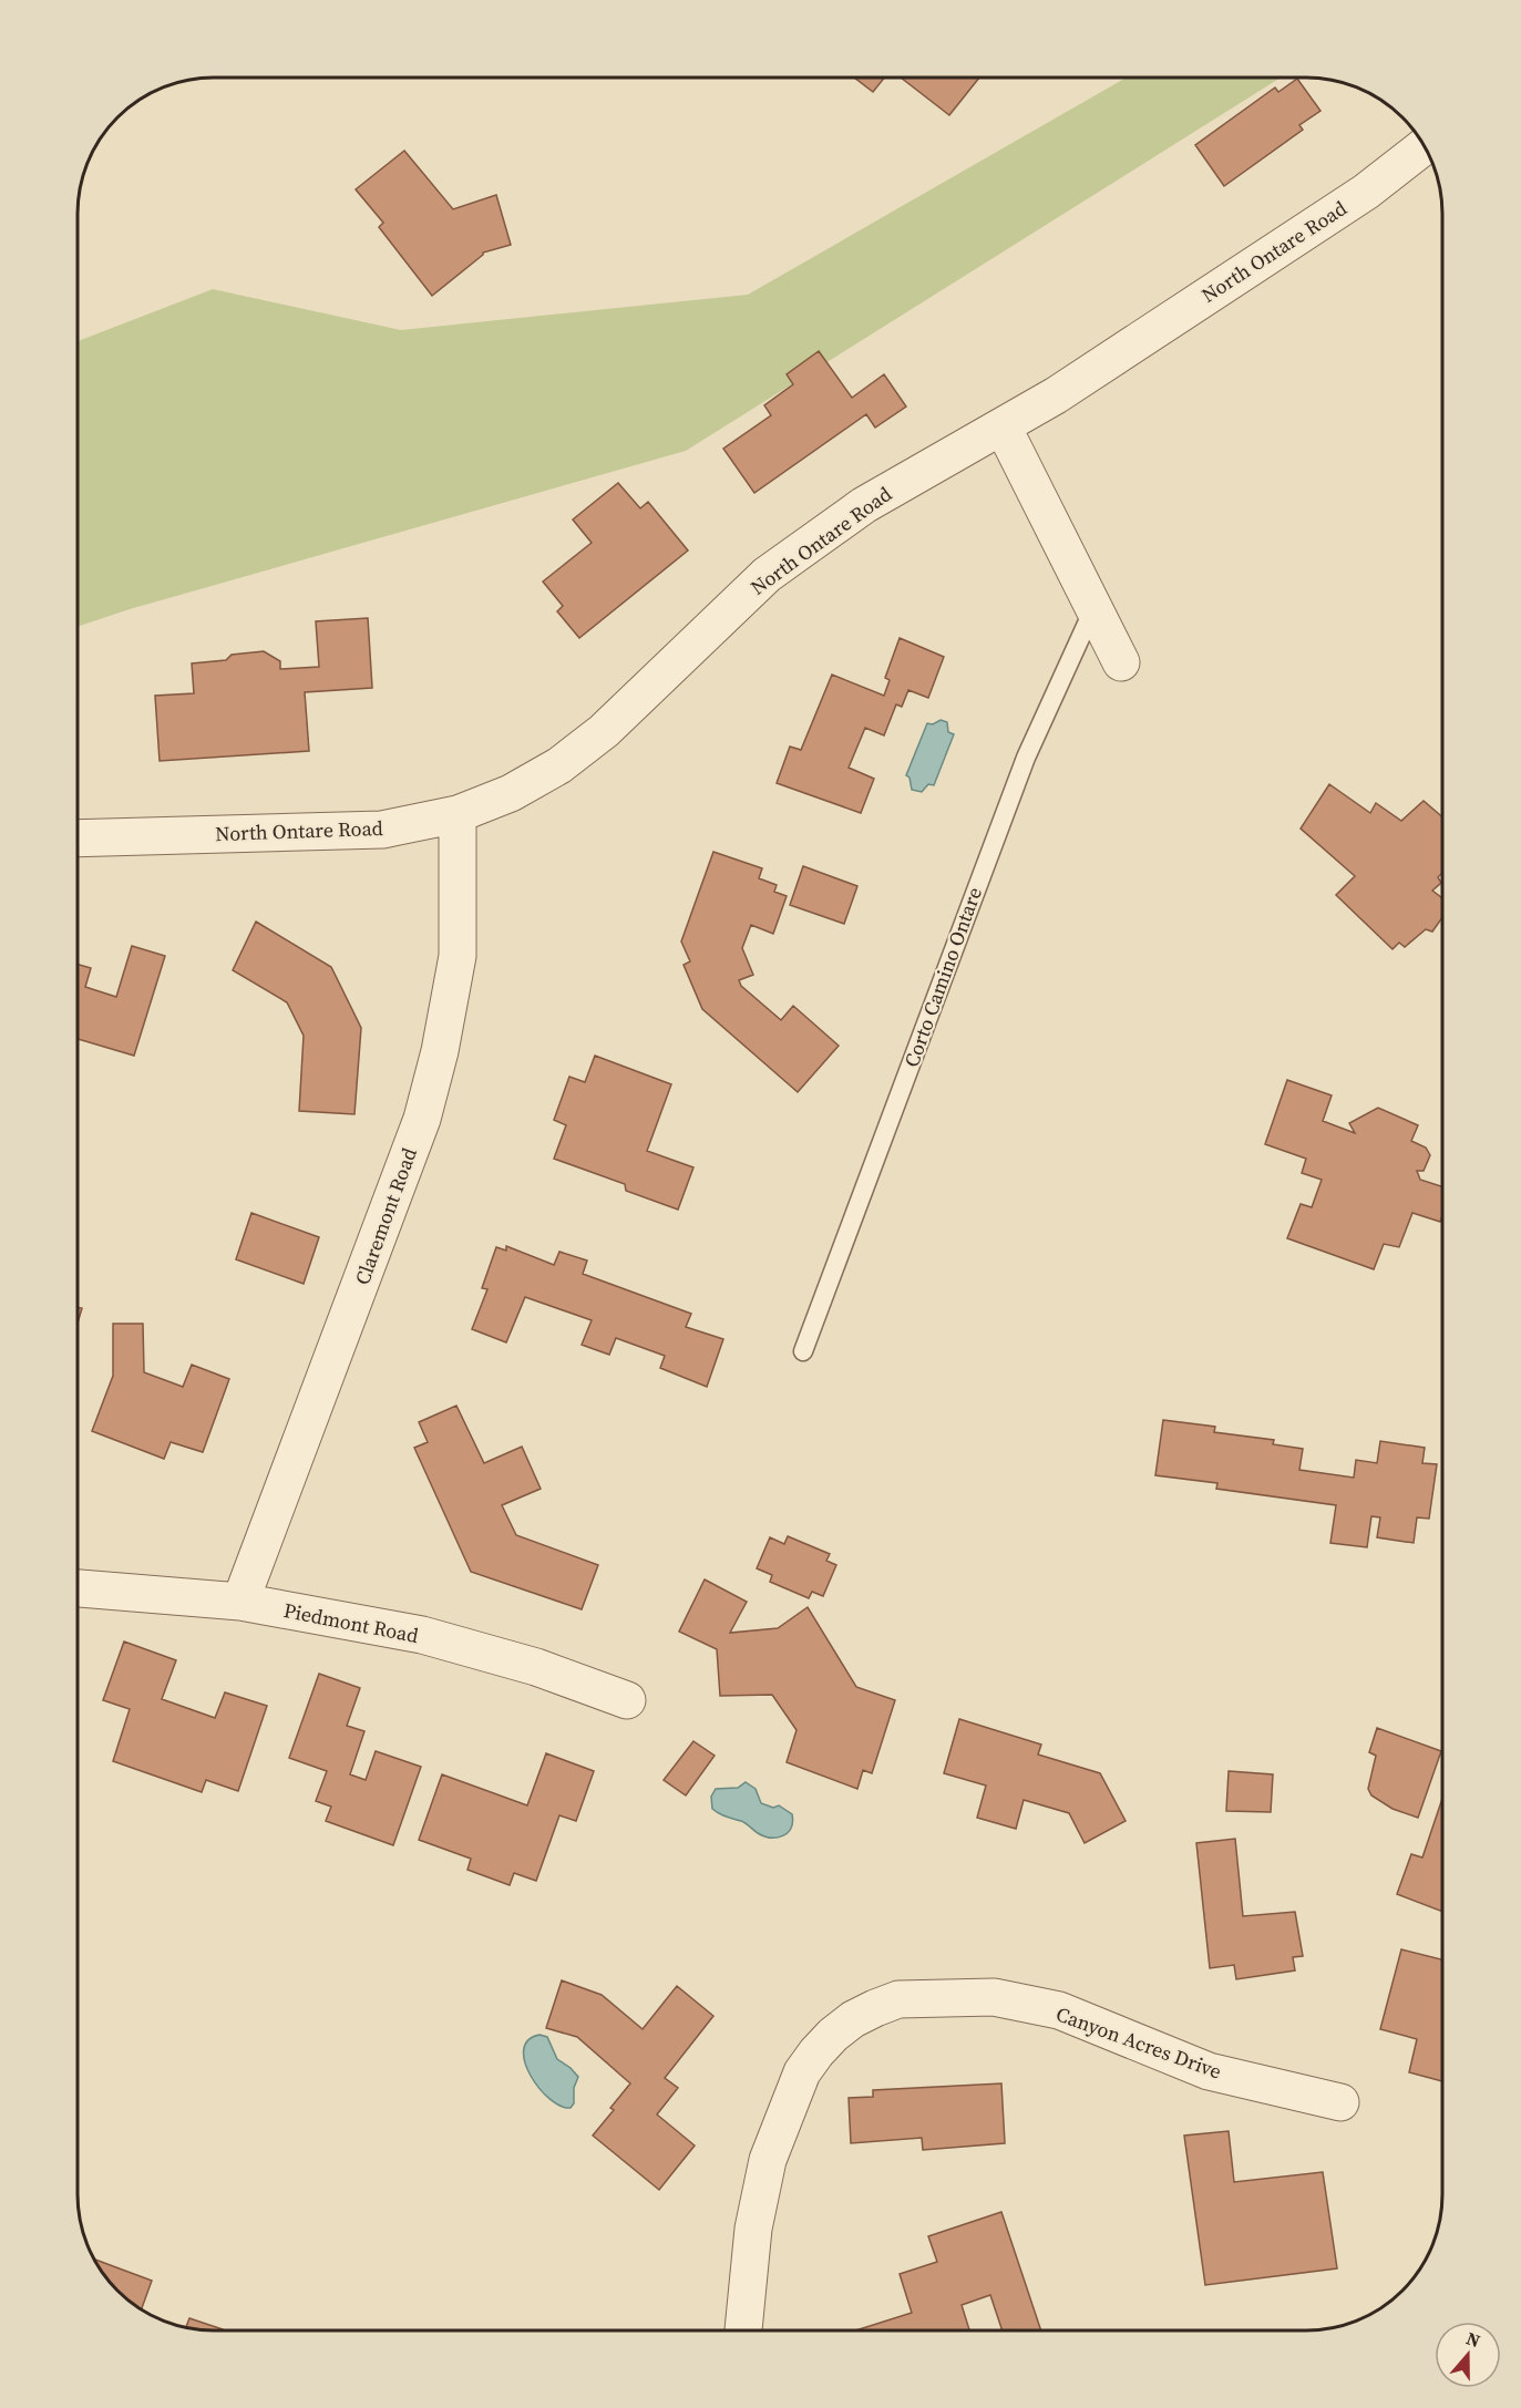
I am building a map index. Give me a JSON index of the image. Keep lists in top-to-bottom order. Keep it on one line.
{"streets":{"street":["North Ontare Road","Claremont Road","Piedmont Road","Canyon Acres Drive"],"lane":["Corto Camino Ontare"]},"crossings":[["North Ontare Road","Claremont Road"],["Claremont Road","Piedmont Road"]],"north":"top"}
